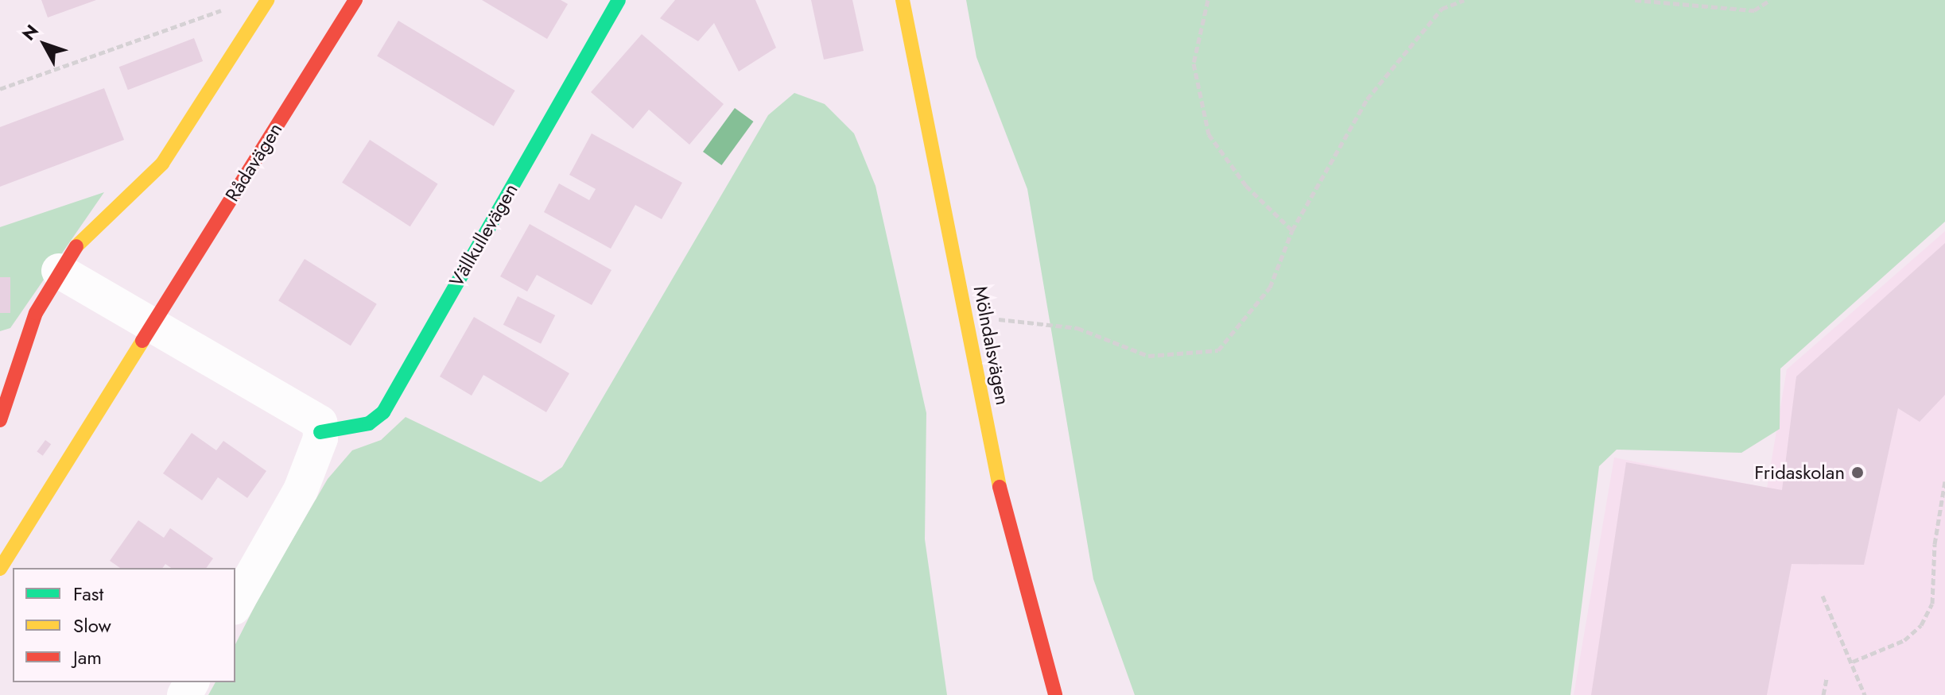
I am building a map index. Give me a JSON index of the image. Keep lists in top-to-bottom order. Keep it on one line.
{"streets":{"street":["Rådavägen","Vällkullevägen","Mölndalsvägen"]},"places":["Fridaskolan"],"legend":["Fast","Slow","Jam"],"north":"top left"}
